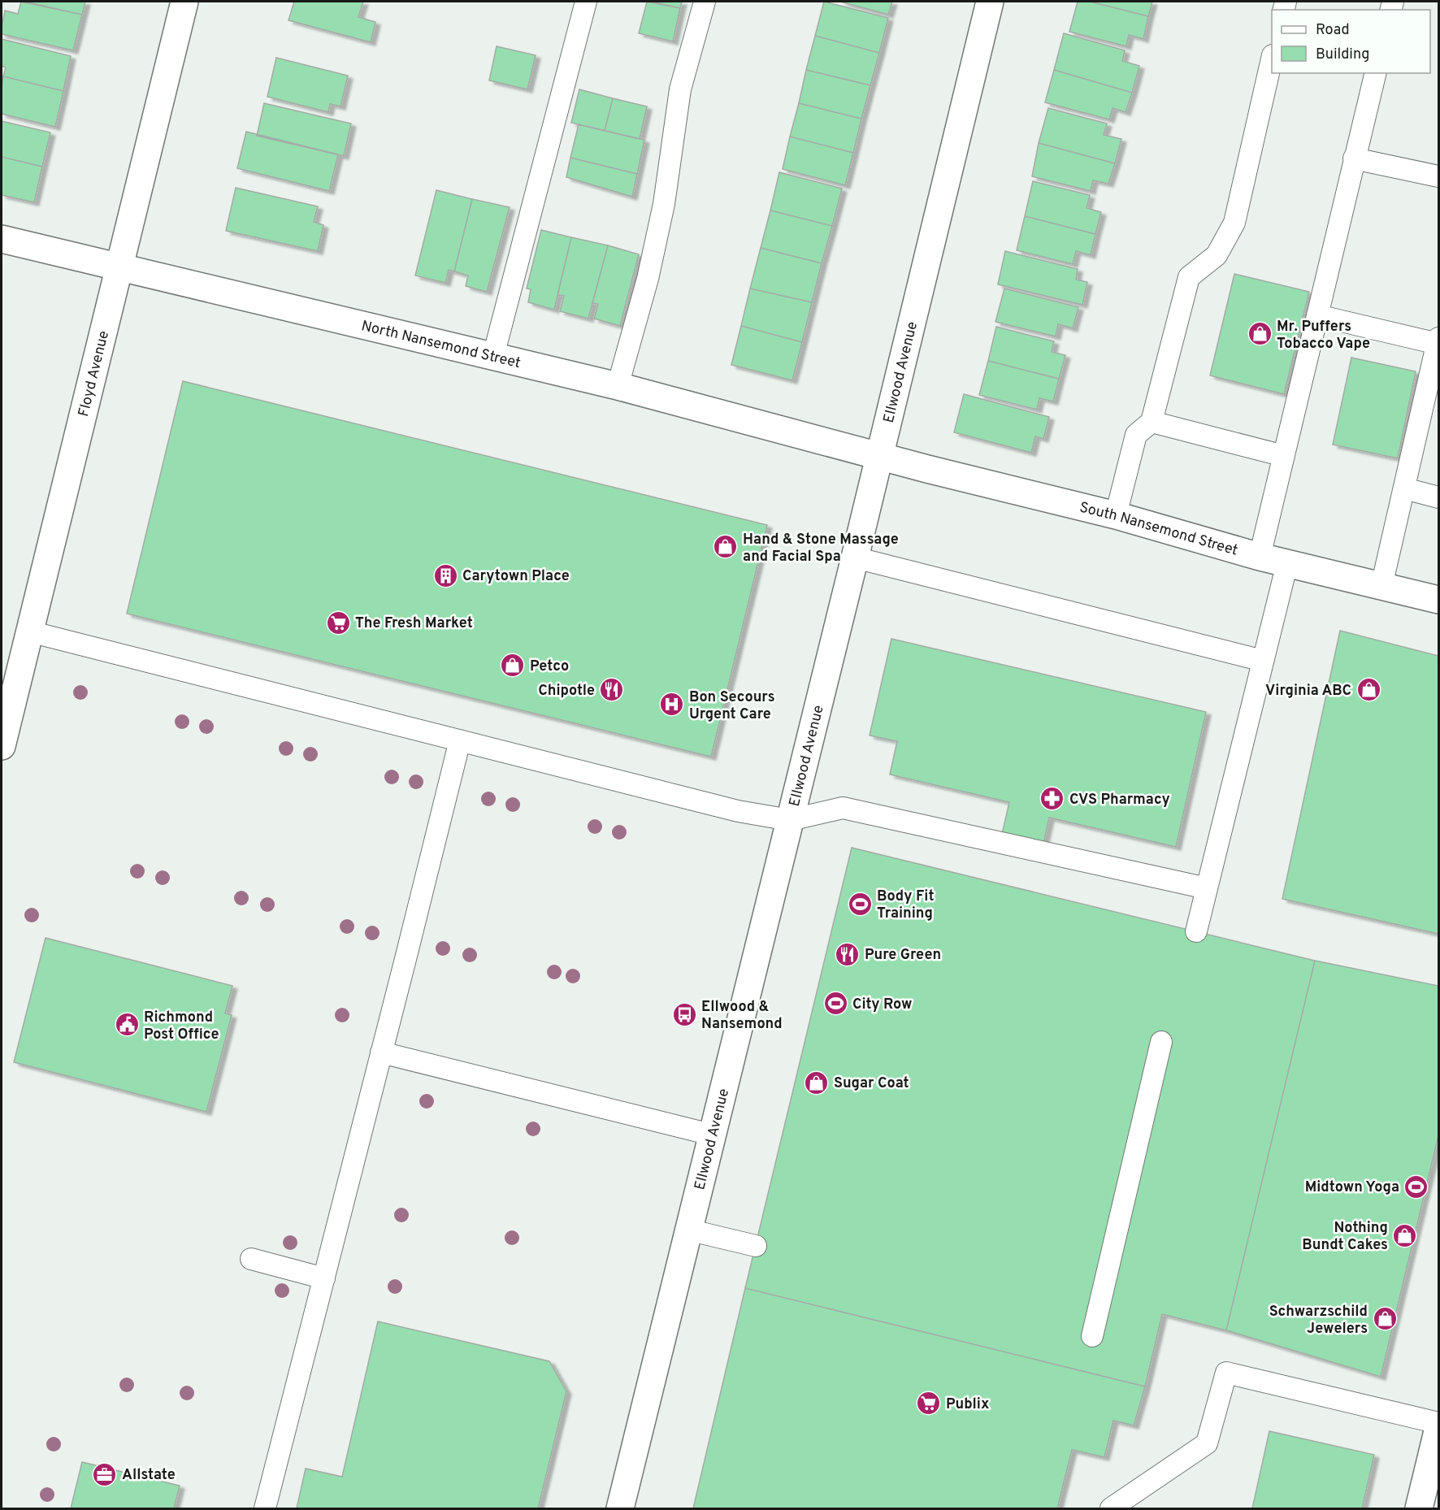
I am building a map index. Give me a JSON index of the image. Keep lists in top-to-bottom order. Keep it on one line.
{"streets":{"street":["North Nansemond Street","Ellwood Avenue","Floyd Avenue","South Nansemond Street"]},"crossings":[["North Nansemond Street","Ellwood Avenue"],["North Nansemond Street","Floyd Avenue"],["North Nansemond Street","South Nansemond Street"],["Ellwood Avenue","South Nansemond Street"]],"places":{"shop":["Mr. Puffers Tobacco Vape","Hand & Stone Massage and Facial Spa","Petco","Virginia ABC","Sugar Coat","Nothing Bundt Cakes","Schwarzschild Jewelers"],"building":["Carytown Place"],"supermarket":["The Fresh Market","Publix"],"restaurant":["Chipotle","Pure Green"],"hospital":["Bon Secours Urgent Care"],"pharmacy":["CVS Pharmacy"],"sports":["Body Fit Training","City Row","Midtown Yoga"],"bus stop":["Ellwood & Nansemond"],"public building":["Richmond Post Office"],"office":["Allstate"]},"legend":["Road","Building"]}
